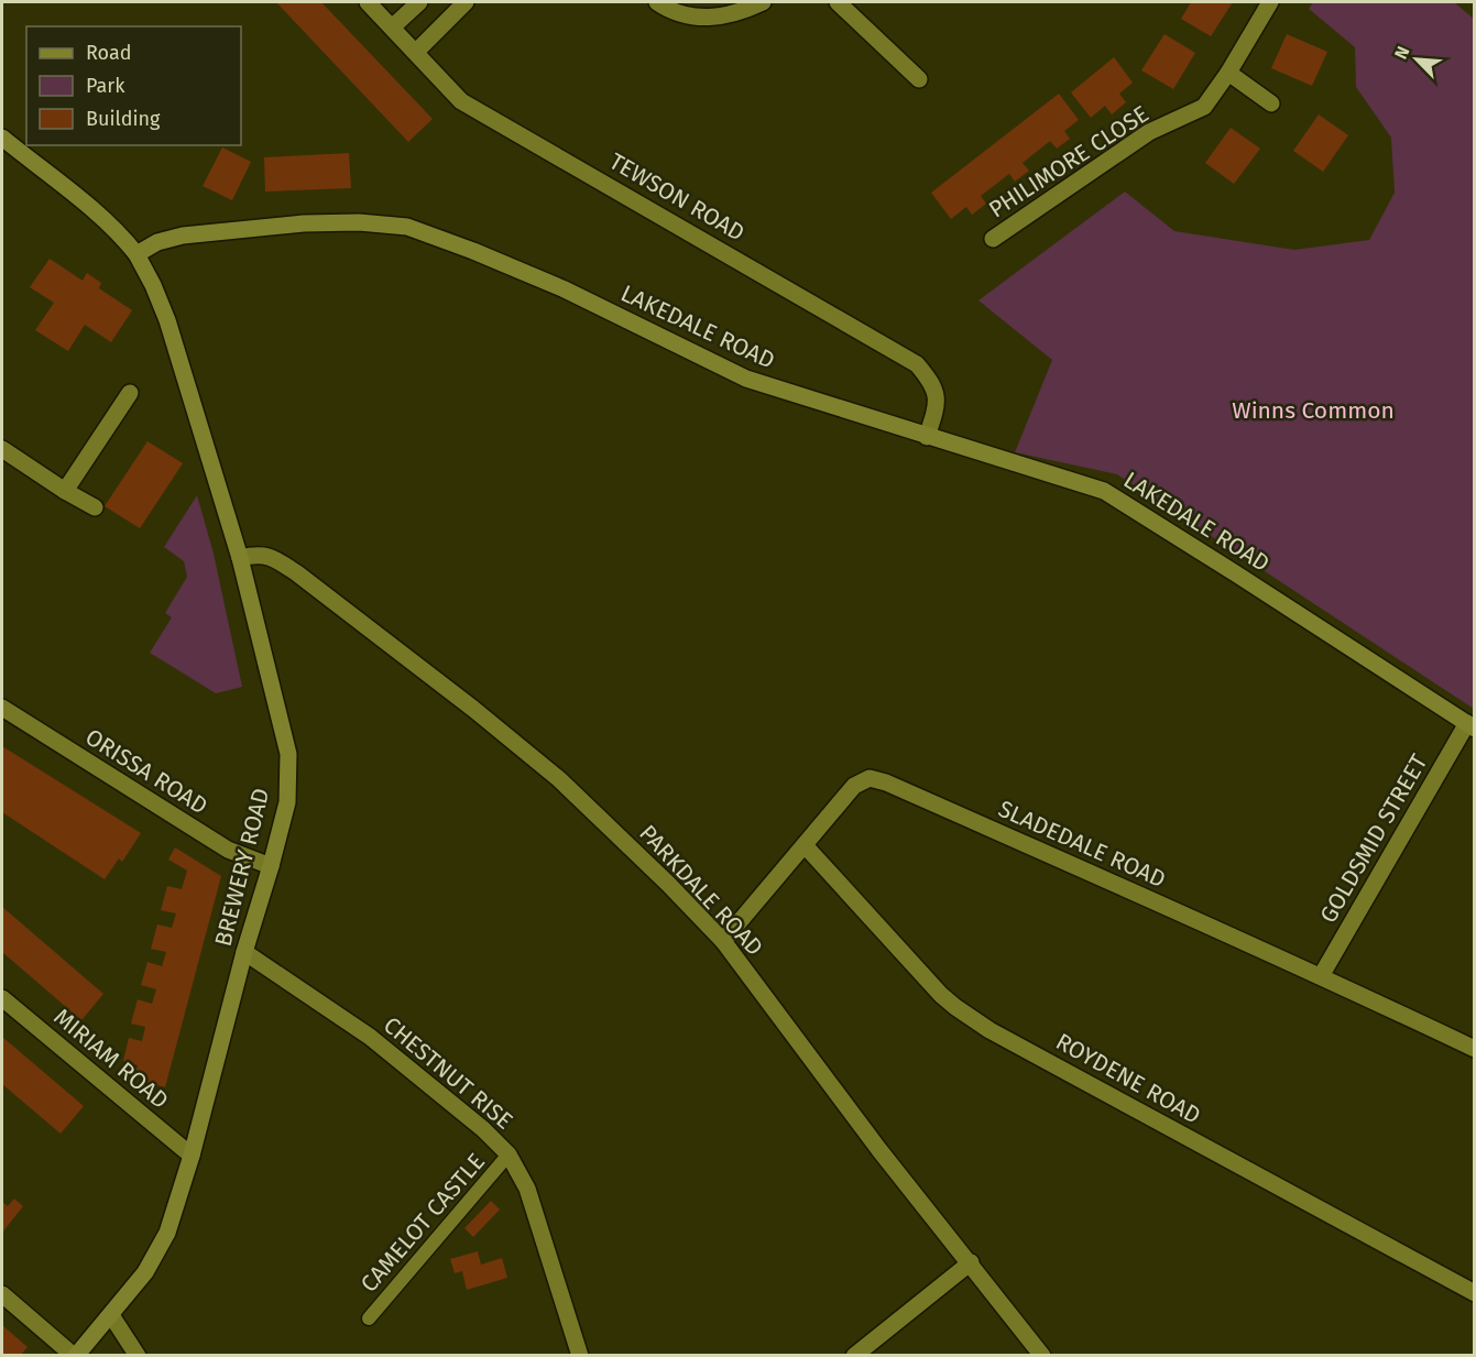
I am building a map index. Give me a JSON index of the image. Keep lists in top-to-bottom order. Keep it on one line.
{"streets":{"street":["PHILIMORE CLOSE","TEWSON ROAD","LAKEDALE ROAD","ORISSA ROAD","GOLDSMID STREET","SLADEDALE ROAD","BREWERY ROAD","PARKDALE ROAD","MIRIAM ROAD","CHESTNUT RISE","ROYDENE ROAD"],"lane":["CAMELOT CASTLE"]},"crossings":[["TEWSON ROAD","LAKEDALE ROAD"],["LAKEDALE ROAD","GOLDSMID STREET"],["LAKEDALE ROAD","BREWERY ROAD"],["ORISSA ROAD","BREWERY ROAD"],["GOLDSMID STREET","SLADEDALE ROAD"],["SLADEDALE ROAD","PARKDALE ROAD"],["SLADEDALE ROAD","ROYDENE ROAD"],["BREWERY ROAD","PARKDALE ROAD"],["BREWERY ROAD","MIRIAM ROAD"],["BREWERY ROAD","CHESTNUT RISE"],["CHESTNUT RISE","CAMELOT CASTLE"]],"parks":["Winns Common"],"legend":["Road","Park","Building"],"north":"top left"}
